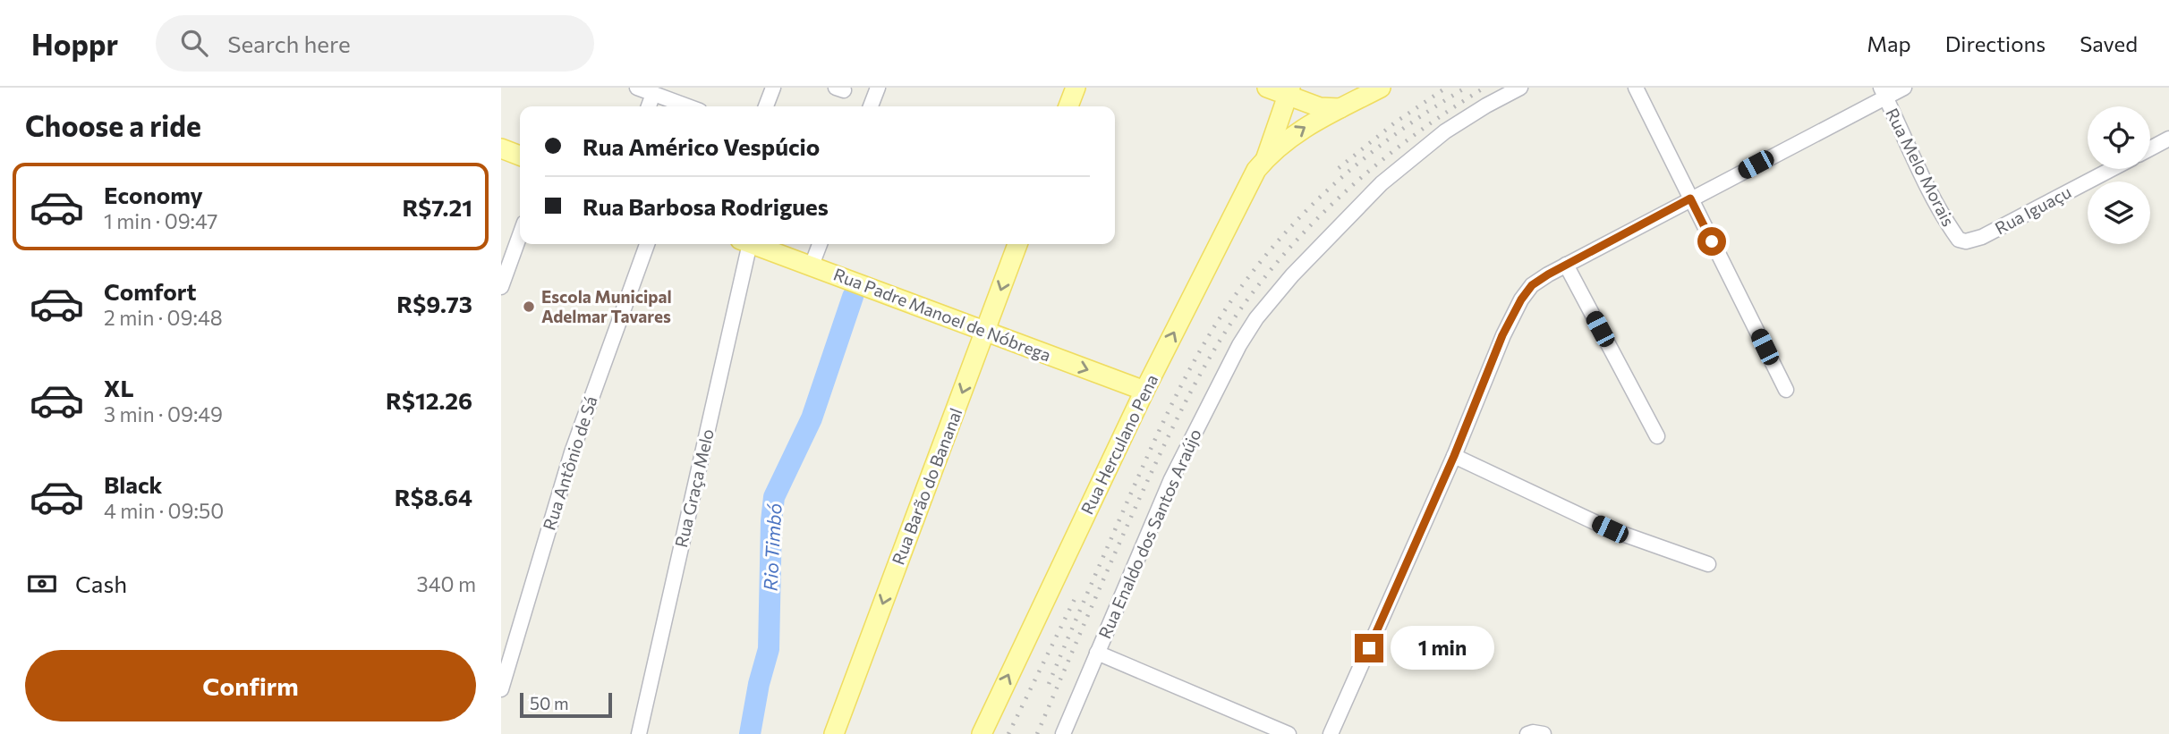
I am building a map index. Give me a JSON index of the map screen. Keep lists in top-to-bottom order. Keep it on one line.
{"streets":{"main road":["Rua Padre Manoel de Nóbrega","Rua Herculano Pena","Rua Barão do Bananal"],"street":["Rua Melo Morais","Rua Iguaçu","Rua Antônio de Sá","Rua Graça Melo","Rua Enaldo dos Santos Araújo"]},"crossings":[["Rua Melo Morais","Rua Iguaçu"],["Rua Padre Manoel de Nóbrega","Rua Herculano Pena"],["Rua Padre Manoel de Nóbrega","Rua Barão do Bananal"]],"one_way":["Rua Padre Manoel de Nóbrega","Rua Herculano Pena","Rua Barão do Bananal"],"water":["Rio Timbó"],"places":["Escola Municipal Adelmar Tavares"],"scale_bar":"50 m","page":{"header":"Hoppr","search":"Search here","nav":["Map","Directions","Saved"],"heading":"Choose a ride","banner":["Rua Américo Vespúcio","Rua Barbosa Rodrigues"],"list":[{"name":"Economy","note":"1 min · 09:47","value":"R$7.21"},{"name":"Comfort","note":"2 min · 09:48","value":"R$9.73"},{"name":"XL","note":"3 min · 09:49","value":"R$12.26"},{"name":"Black","note":"4 min · 09:50","value":"R$8.64"}],"pay":["Cash","340 m"],"bubble":"1 min","buttons":"Confirm","scale":"50 m"}}
